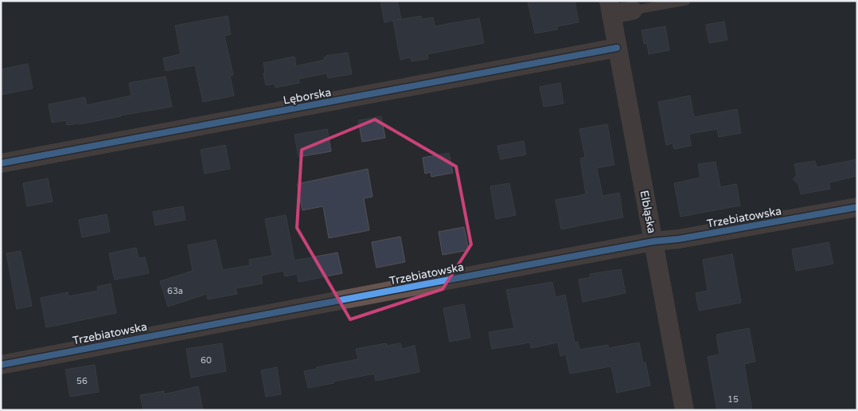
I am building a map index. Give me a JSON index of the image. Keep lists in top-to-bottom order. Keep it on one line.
{"streets":{"street":["Lęborska","Elbląska","Trzebiatowska"]},"crossings":[["Lęborska","Elbląska"],["Elbląska","Trzebiatowska"]],"house_numbers":["63a","60","56","15"]}
